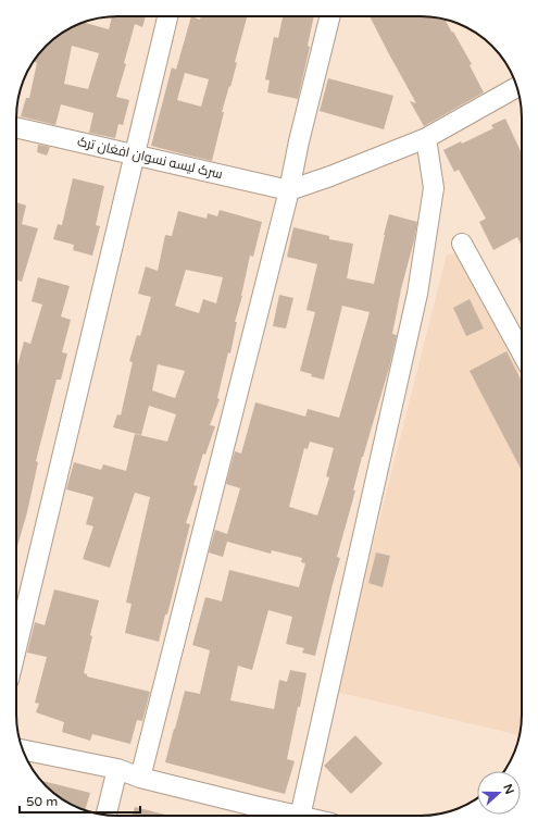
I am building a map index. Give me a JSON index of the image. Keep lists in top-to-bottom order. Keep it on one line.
{"streets":{"street":["سرک لیسه نسوان افغان‌ ترک"]},"scale_bar":"50 m","north":"right"}
